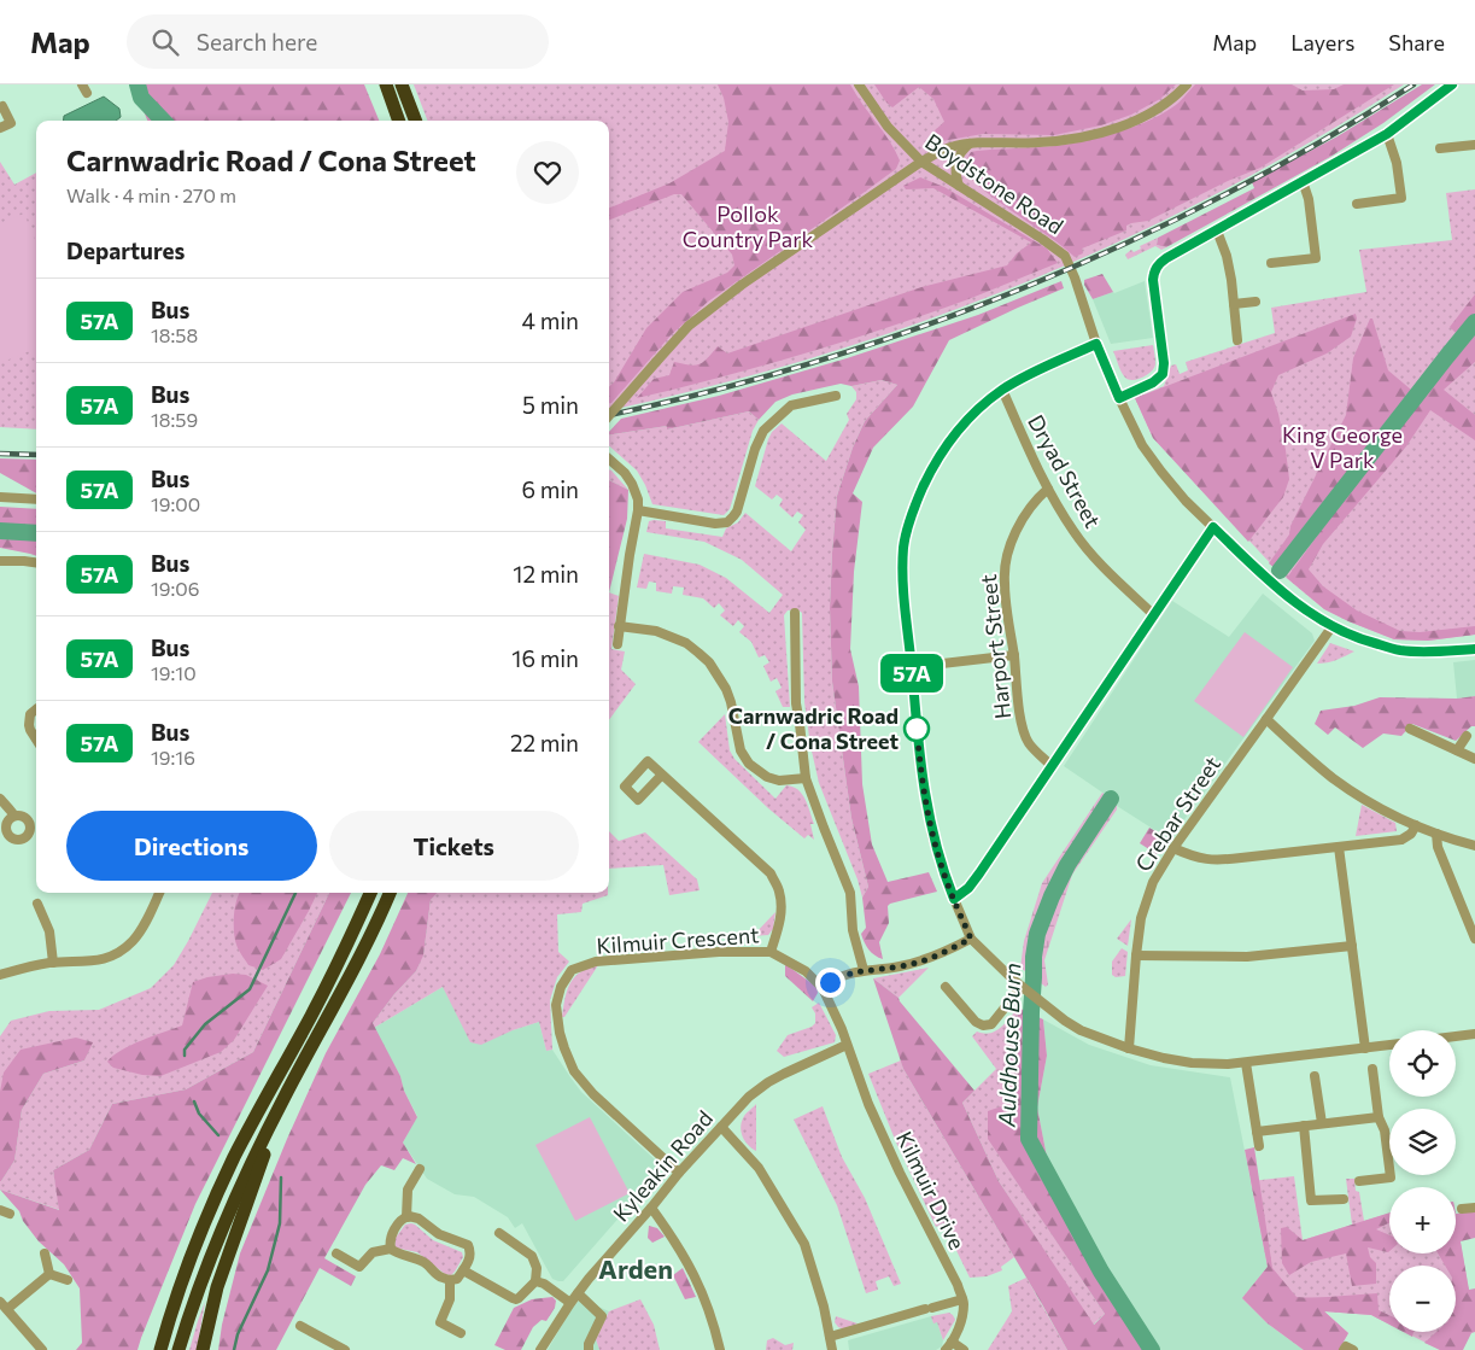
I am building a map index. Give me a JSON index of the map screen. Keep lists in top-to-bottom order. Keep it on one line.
{"streets":{"street":["Boydstone Road","Dryad Street","Harport Street","Crebar Street","Kilmuir Crescent","Kyleakin Road","Kilmuir Drive"]},"crossings":[["Boydstone Road","Crebar Street"],["Dryad Street","Harport Street"],["Kilmuir Crescent","Kyleakin Road"],["Kilmuir Crescent","Kilmuir Drive"],["Kyleakin Road","Kilmuir Drive"]],"districts":["Arden"],"water":["Auldhouse Burn"],"parks":["Pollok Country Park","King George V Park"],"places":["Carnwadric Road / Cona Street"],"lines":["bus line 57A"],"page":{"header":"Map","search":"Search here","nav":["Map","Layers","Share"],"on_map":"57A","heading":[["Carnwadric Road / Cona Street","Walk · 4 min · 270 m"],"Departures"],"list":[{"mark":"57A","name":"Bus","note":"18:58","value":"4 min"},{"mark":"57A","name":"Bus","note":"18:59","value":"5 min"},{"mark":"57A","name":"Bus","note":"19:00","value":"6 min"},{"mark":"57A","name":"Bus","note":"19:06","value":"12 min"},{"mark":"57A","name":"Bus","note":"19:10","value":"16 min"},{"mark":"57A","name":"Bus","note":"19:16","value":"22 min"}],"buttons":["Directions","Tickets"],"map_buttons":["+","−"]}}
